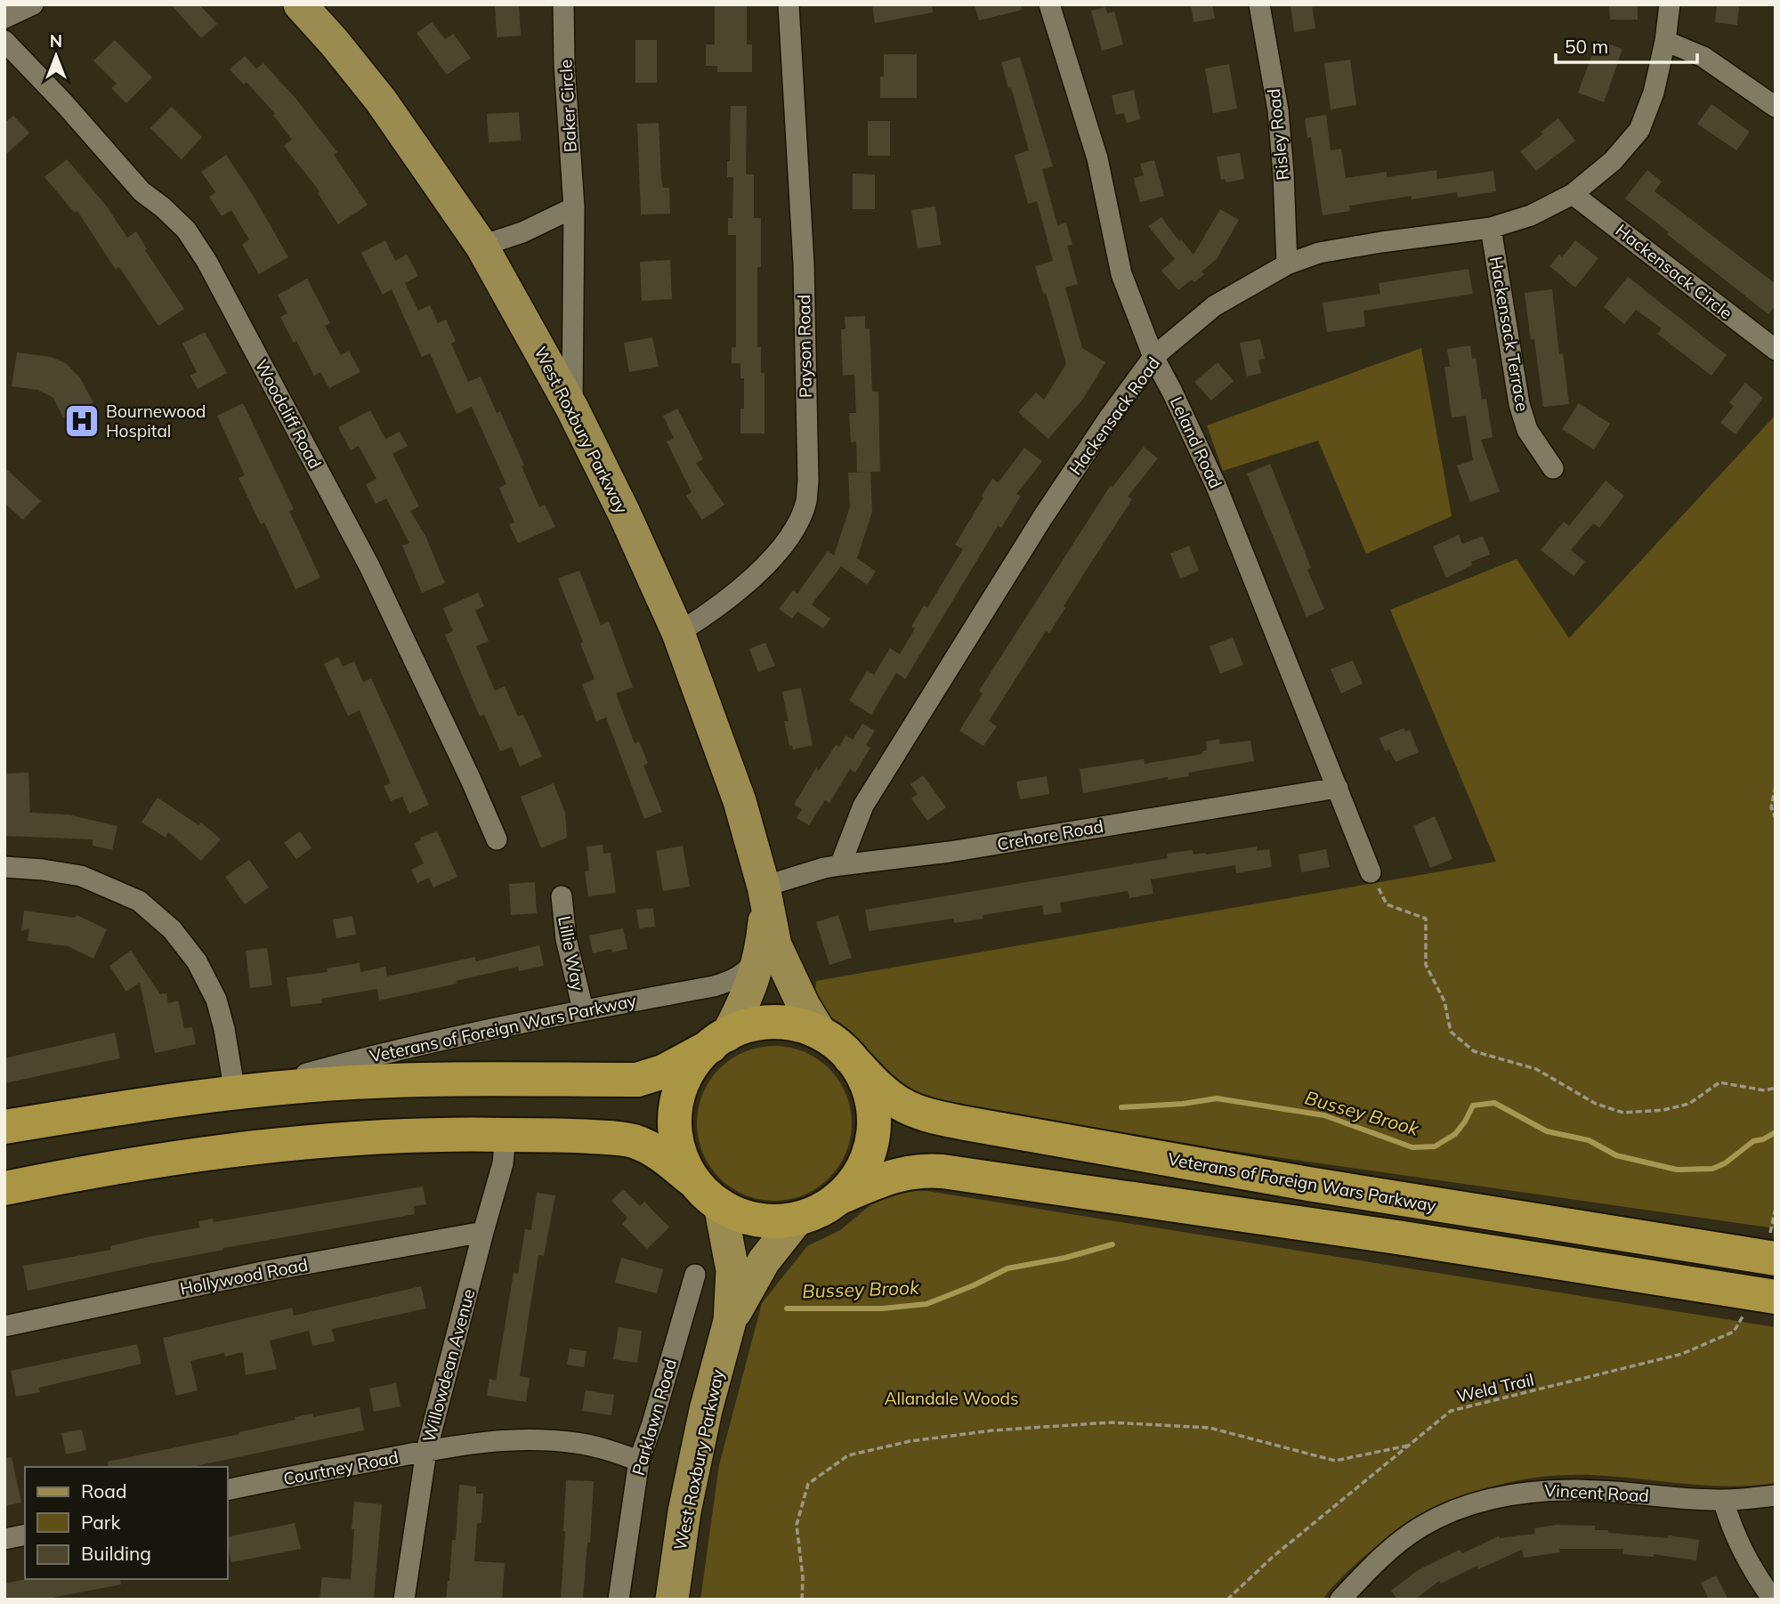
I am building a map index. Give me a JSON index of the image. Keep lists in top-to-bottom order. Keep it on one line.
{"streets":{"highway":["Veterans of Foreign Wars Parkway"],"main road":["West Roxbury Parkway"],"street":["Baker Circle","Risley Road","Hackensack Circle","Hackensack Terrace","Payson Road","Woodcliff Road","Hackensack Road","Leland Road","Crehore Road","Lillie Way","Hollywood Road","Willowdean Avenue","Parklawn Road","Courtney Road","Vincent Road"],"path":["Weld Trail"]},"crossings":[["Baker Circle","West Roxbury Parkway"],["Risley Road","Hackensack Road"],["Hackensack Circle","Hackensack Road"],["Hackensack Terrace","Hackensack Road"],["Payson Road","West Roxbury Parkway"],["Hackensack Road","Leland Road"],["Hackensack Road","Crehore Road"],["West Roxbury Parkway","Crehore Road"],["West Roxbury Parkway","Veterans of Foreign Wars Parkway"],["Leland Road","Crehore Road"],["Lillie Way","Veterans of Foreign Wars Parkway"],["Hollywood Road","Willowdean Avenue"],["Willowdean Avenue","Courtney Road"],["Parklawn Road","Courtney Road"]],"water":["Bussey Brook"],"parks":["Allandale Woods"],"places":{"hospital":["Bournewood Hospital"]},"legend":["Road","Park","Building"],"scale_bar":"50 m","north":"top"}
